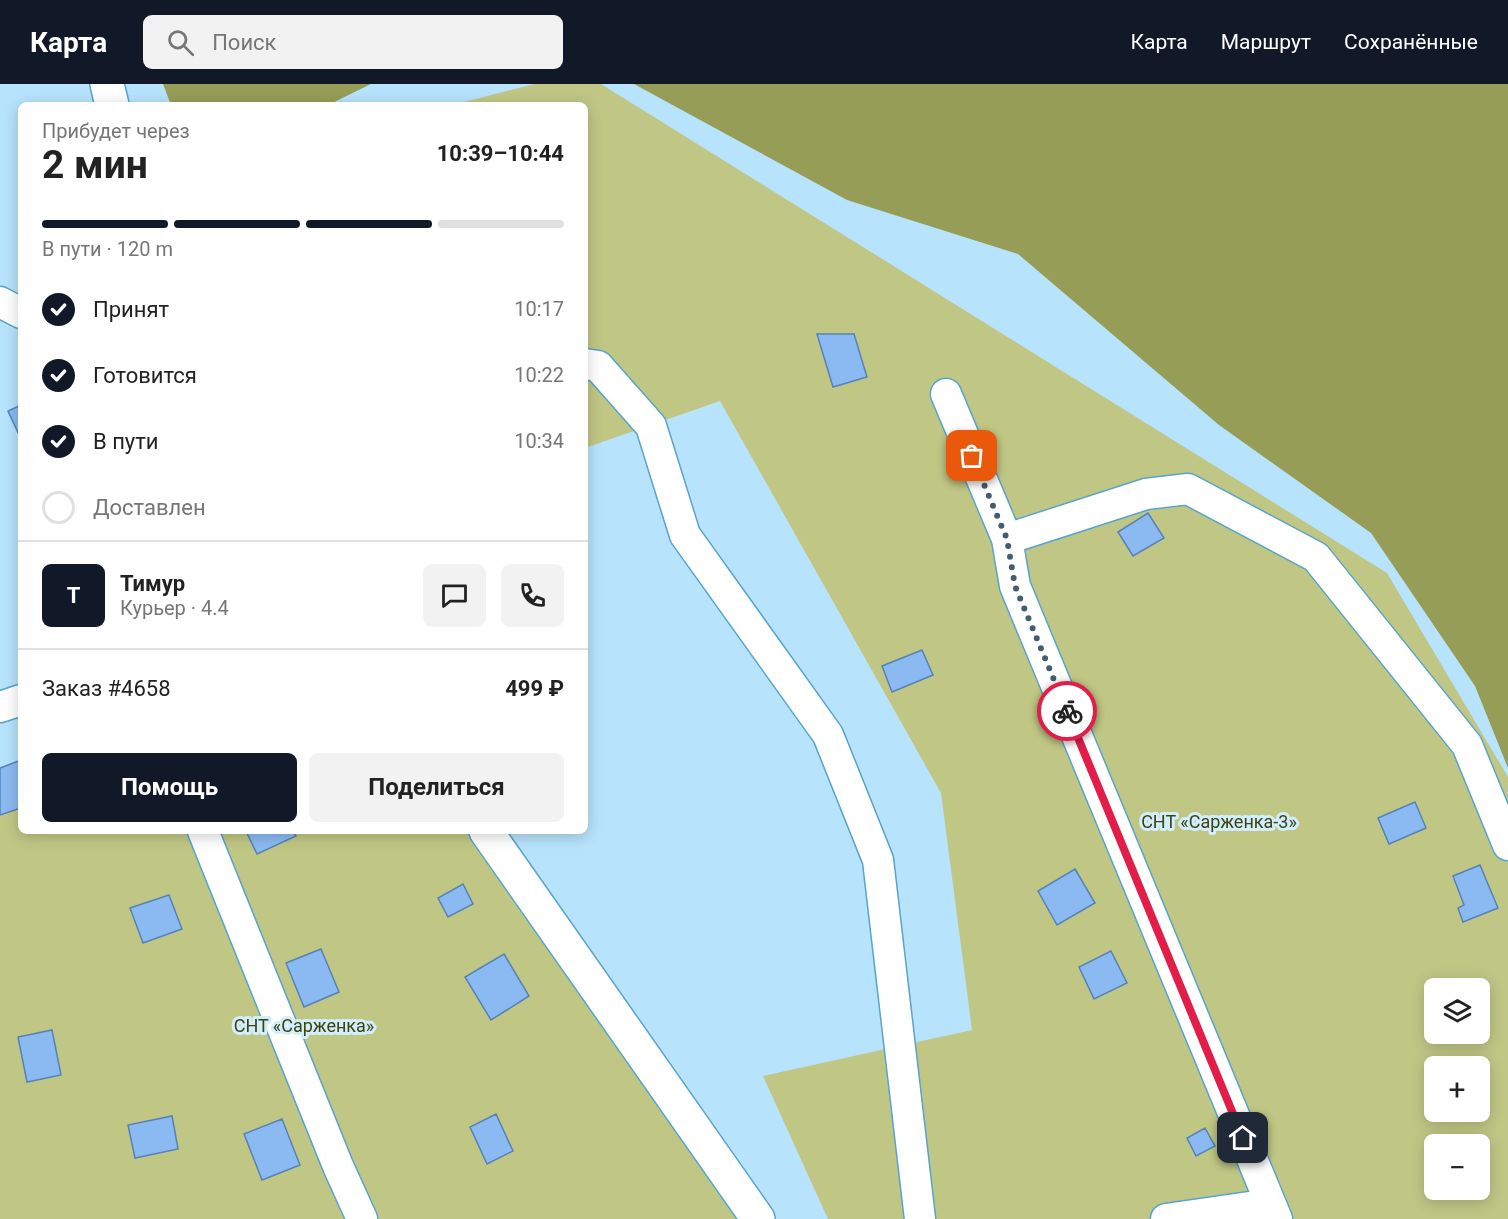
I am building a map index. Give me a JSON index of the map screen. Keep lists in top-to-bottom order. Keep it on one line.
{"parks":["СНТ «Сарженка-3»","СНТ «Сарженка»"],"page":{"header":"Карта","search":"Поиск","nav":["Карта","Маршрут","Сохранённые"],"heading":["2 мин","Прибудет через","10:39–10:44"],"panel":["Тимур","Курьер · 4.4","Заказ #4658","499 ₽"],"bar":"В пути · 120 m","list":[["Принят","10:17"],["Готовится","10:22"],["В пути","10:34"],"Доставлен"],"round":"Т","buttons":["Помощь","Поделиться"],"map_buttons":["+","−"]}}
